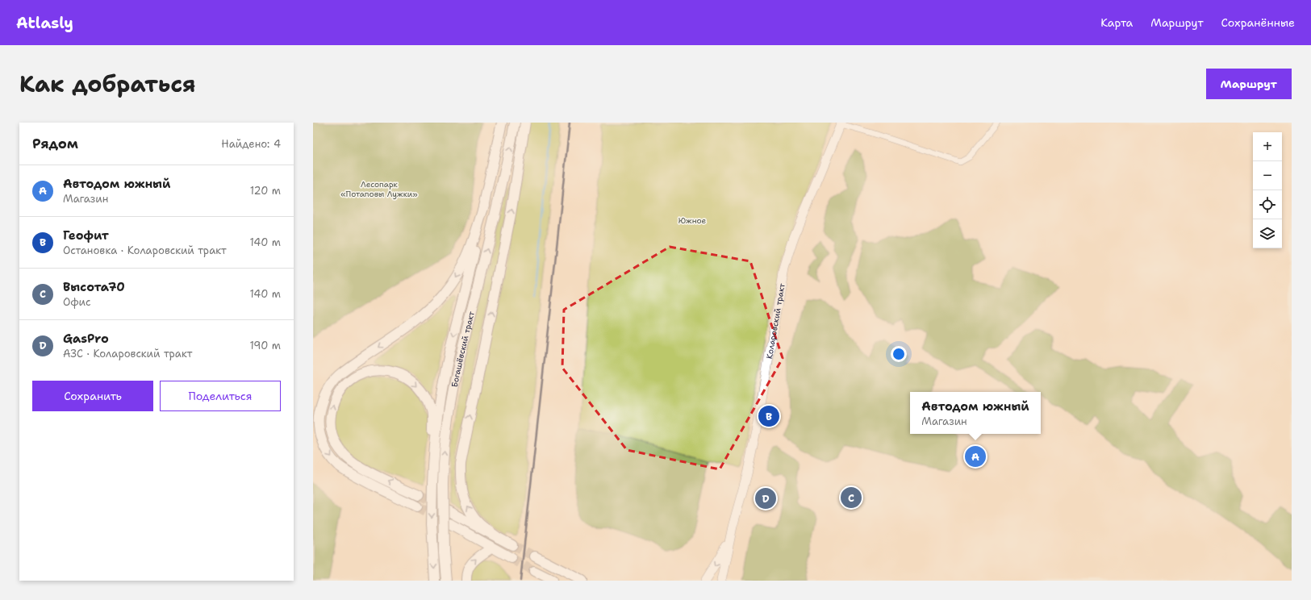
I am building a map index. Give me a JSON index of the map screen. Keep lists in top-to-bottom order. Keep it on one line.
{"streets":{"main road":["Коларовский тракт","Богашёвский тракт"]},"parks":["Лесопарк «Потаповы Лужки»","Южное"],"page":{"header":"Atlasly","nav":["Карта","Маршрут","Сохранённые"],"title":"Как добраться","buttons":["Маршрут",["Сохранить","Поделиться"]],"heading":["Рядом","Найдено: 4"],"map_buttons":["+","−"],"list":[{"mark":"A","name":"Автодом южный","note":"Магазин","value":"120 m"},{"mark":"B","name":"Геофит","note":"Остановка · Коларовский тракт","value":"140 m"},{"mark":"C","name":"Высота70","note":"Офис","value":"140 m"},{"mark":"D","name":"GasPro","note":"АЗС · Коларовский тракт","value":"190 m"}],"popup":["Автодом южный","Магазин"],"pins":["B","A","C","D"]}}
